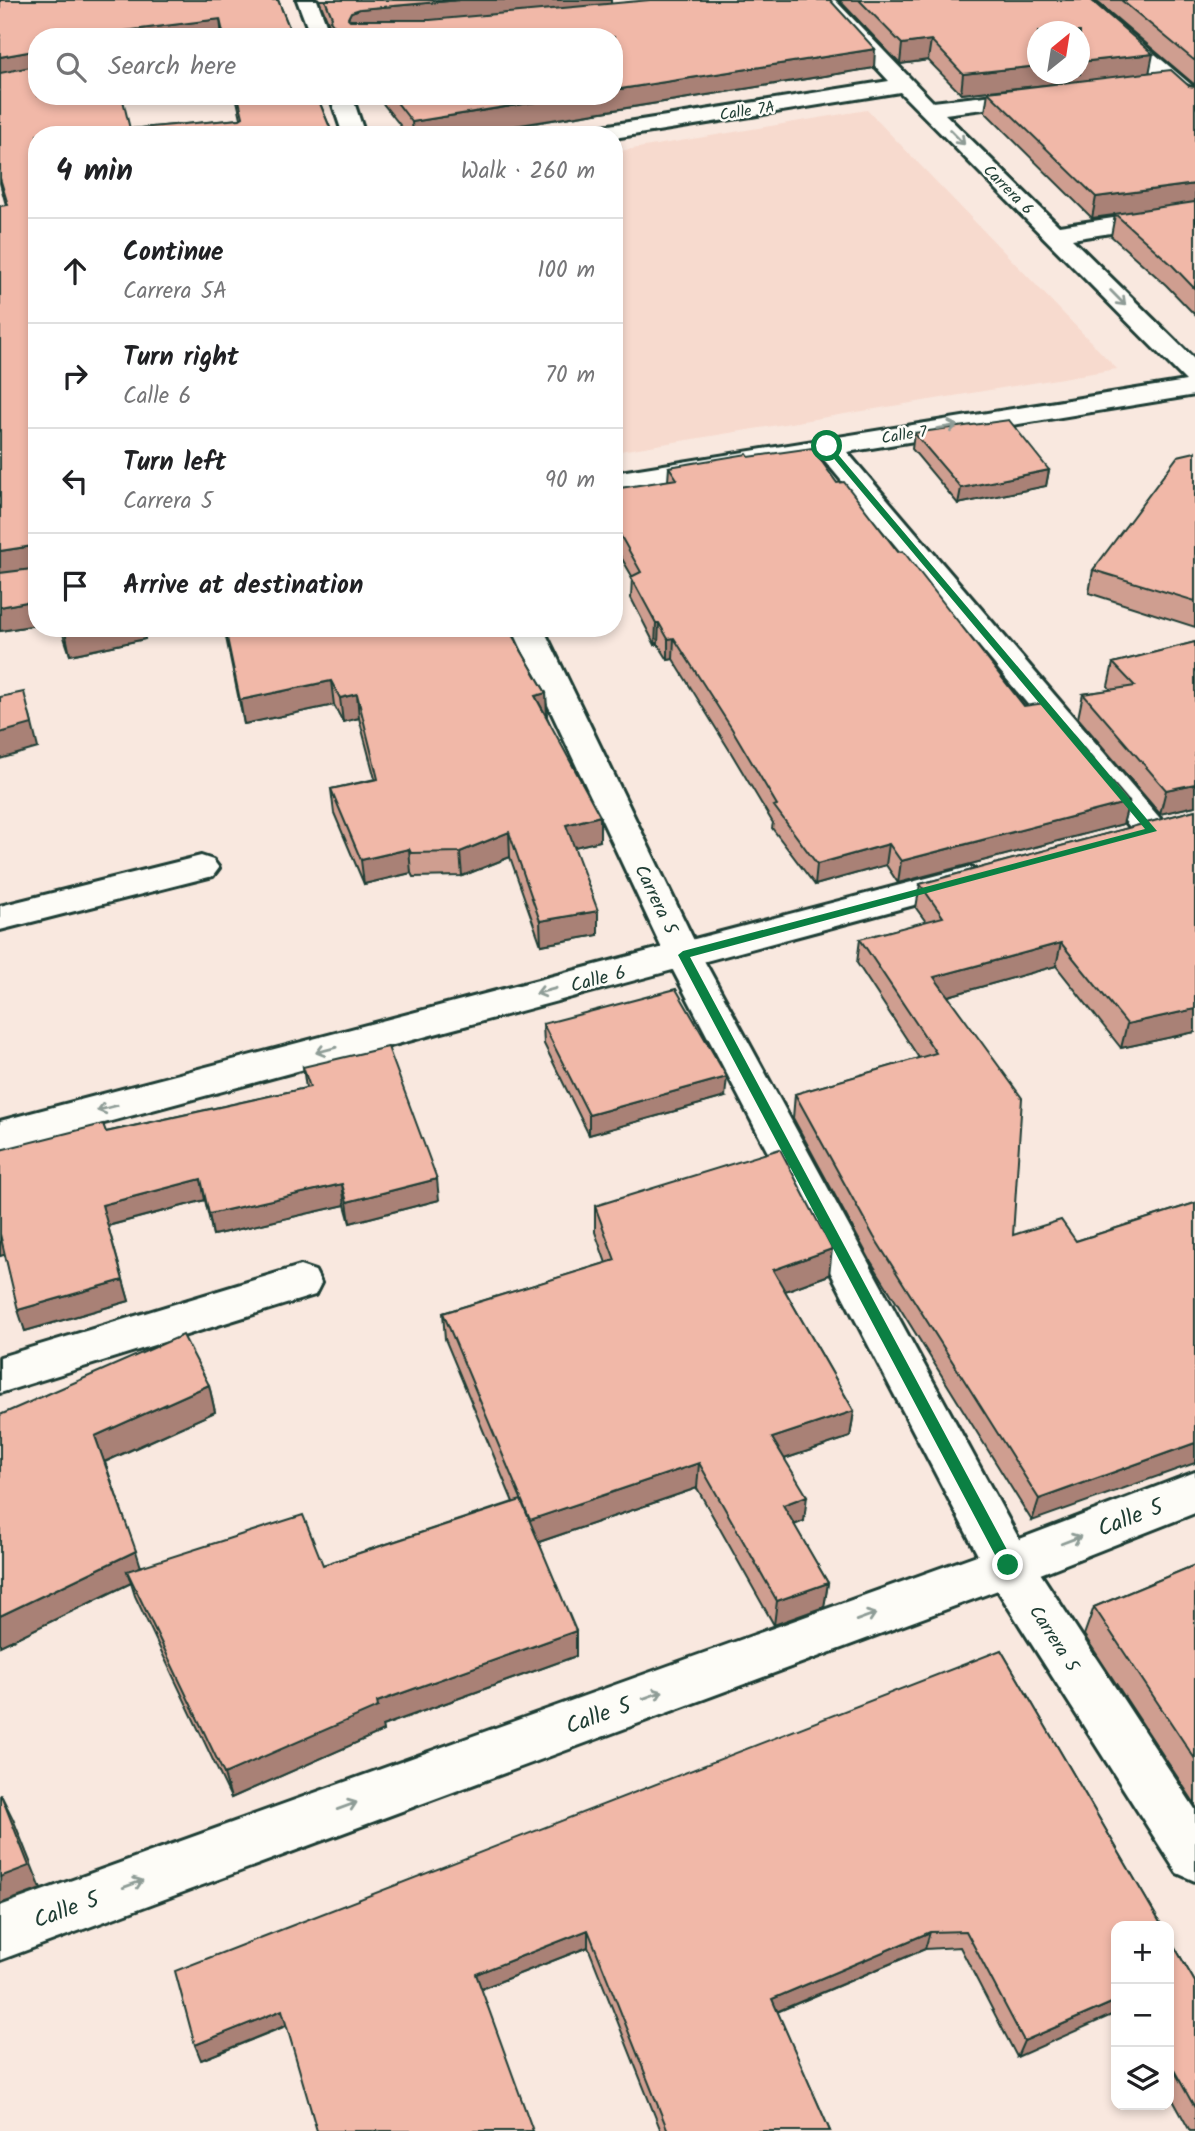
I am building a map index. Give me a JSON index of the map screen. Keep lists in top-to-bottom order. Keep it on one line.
{"streets":{"street":["Calle 7A","Carrera 6","Calle 7","Carrera 5","Calle 6","Calle 5"]},"crossings":[["Calle 7A","Carrera 6"],["Carrera 5","Calle 6"],["Carrera 5","Calle 5"]],"one_way":["Calle 5"],"north":"top right","page":{"search":"Search here","heading":["4 min","Walk · 260 m"],"list":[["Continue","Carrera 5A","100 m"],["Turn right","Calle 6","70 m"],["Turn left","Carrera 5","90 m"],"Arrive at destination"],"map_buttons":["+","−"]}}
